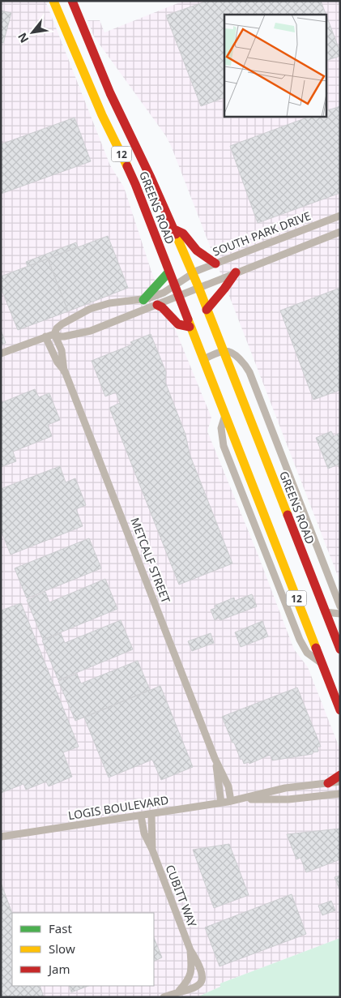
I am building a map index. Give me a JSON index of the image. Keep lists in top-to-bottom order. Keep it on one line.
{"streets":{"main road":["12","GREENS ROAD"],"street":["SOUTH PARK DRIVE","METCALF STREET","LOGIS BOULEVARD","CUBITT WAY"]},"crossings":[["GREENS ROAD","SOUTH PARK DRIVE"],["SOUTH PARK DRIVE","METCALF STREET"],["METCALF STREET","LOGIS BOULEVARD"],["LOGIS BOULEVARD","CUBITT WAY"]],"legend":["Fast","Slow","Jam"],"north":"bottom left"}
